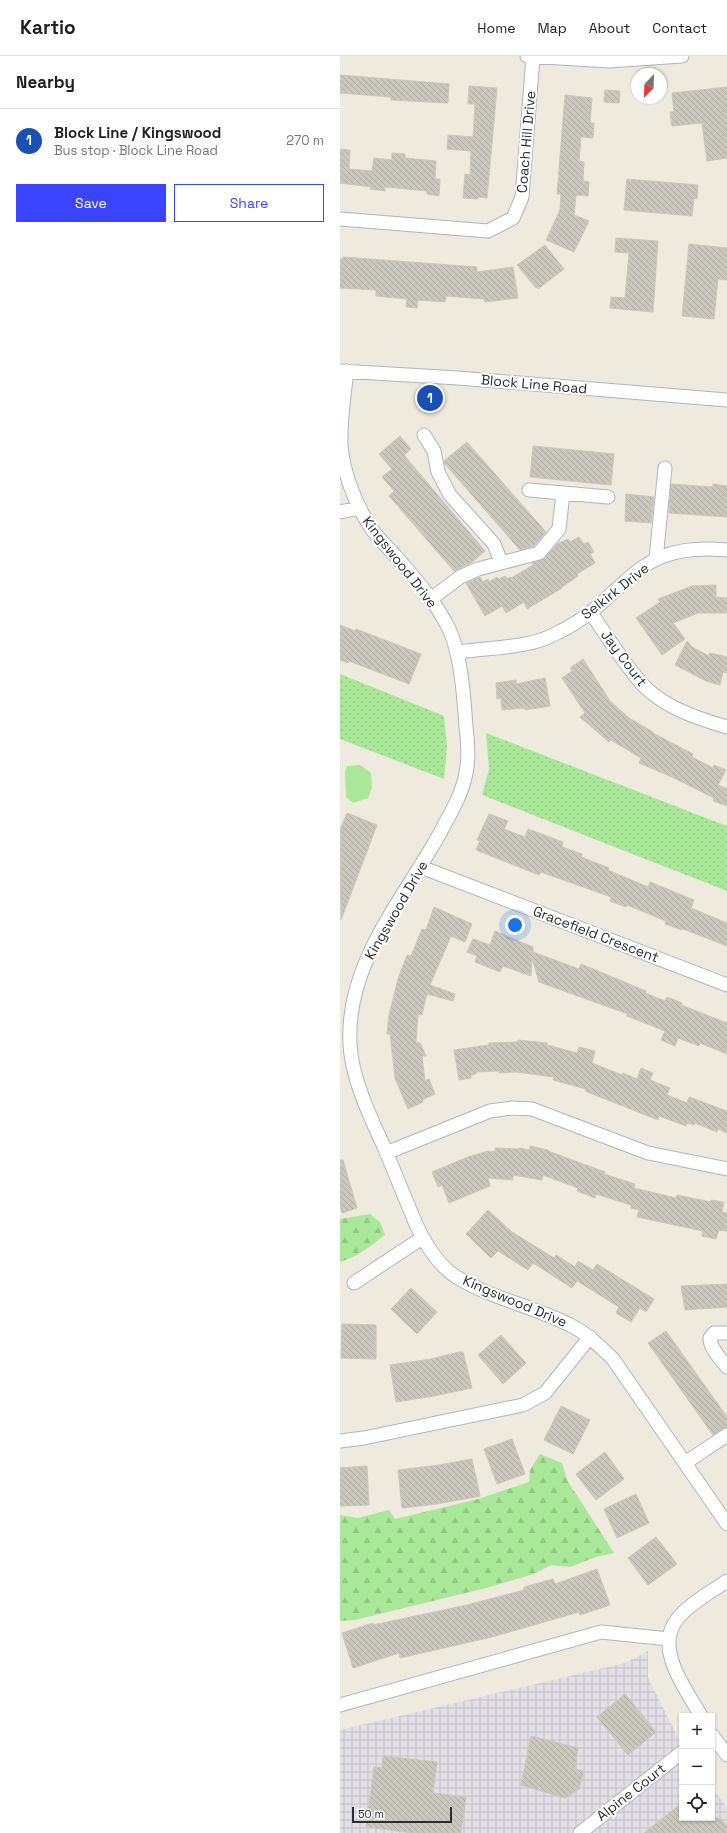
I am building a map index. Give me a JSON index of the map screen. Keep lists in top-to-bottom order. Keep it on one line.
{"streets":{"street":["Coach Hill Drive","Block Line Road","Kingswood Drive","Selkirk Drive","Jay Court","Gracefield Crescent","Alpine Court"]},"crossings":[["Block Line Road","Kingswood Drive"],["Kingswood Drive","Selkirk Drive"],["Kingswood Drive","Gracefield Crescent"],["Selkirk Drive","Jay Court"]],"scale_bar":"50 m","north":"bottom left","page":{"header":"Kartio","nav":["Home","Map","About","Contact"],"heading":"Nearby","list":[{"mark":"1","name":"Block Line / Kingswood","note":"Bus stop · Block Line Road","value":"270 m"}],"buttons":["Save","Share"],"pins":"1","map_buttons":["+","−"],"scale":"50 m"}}
